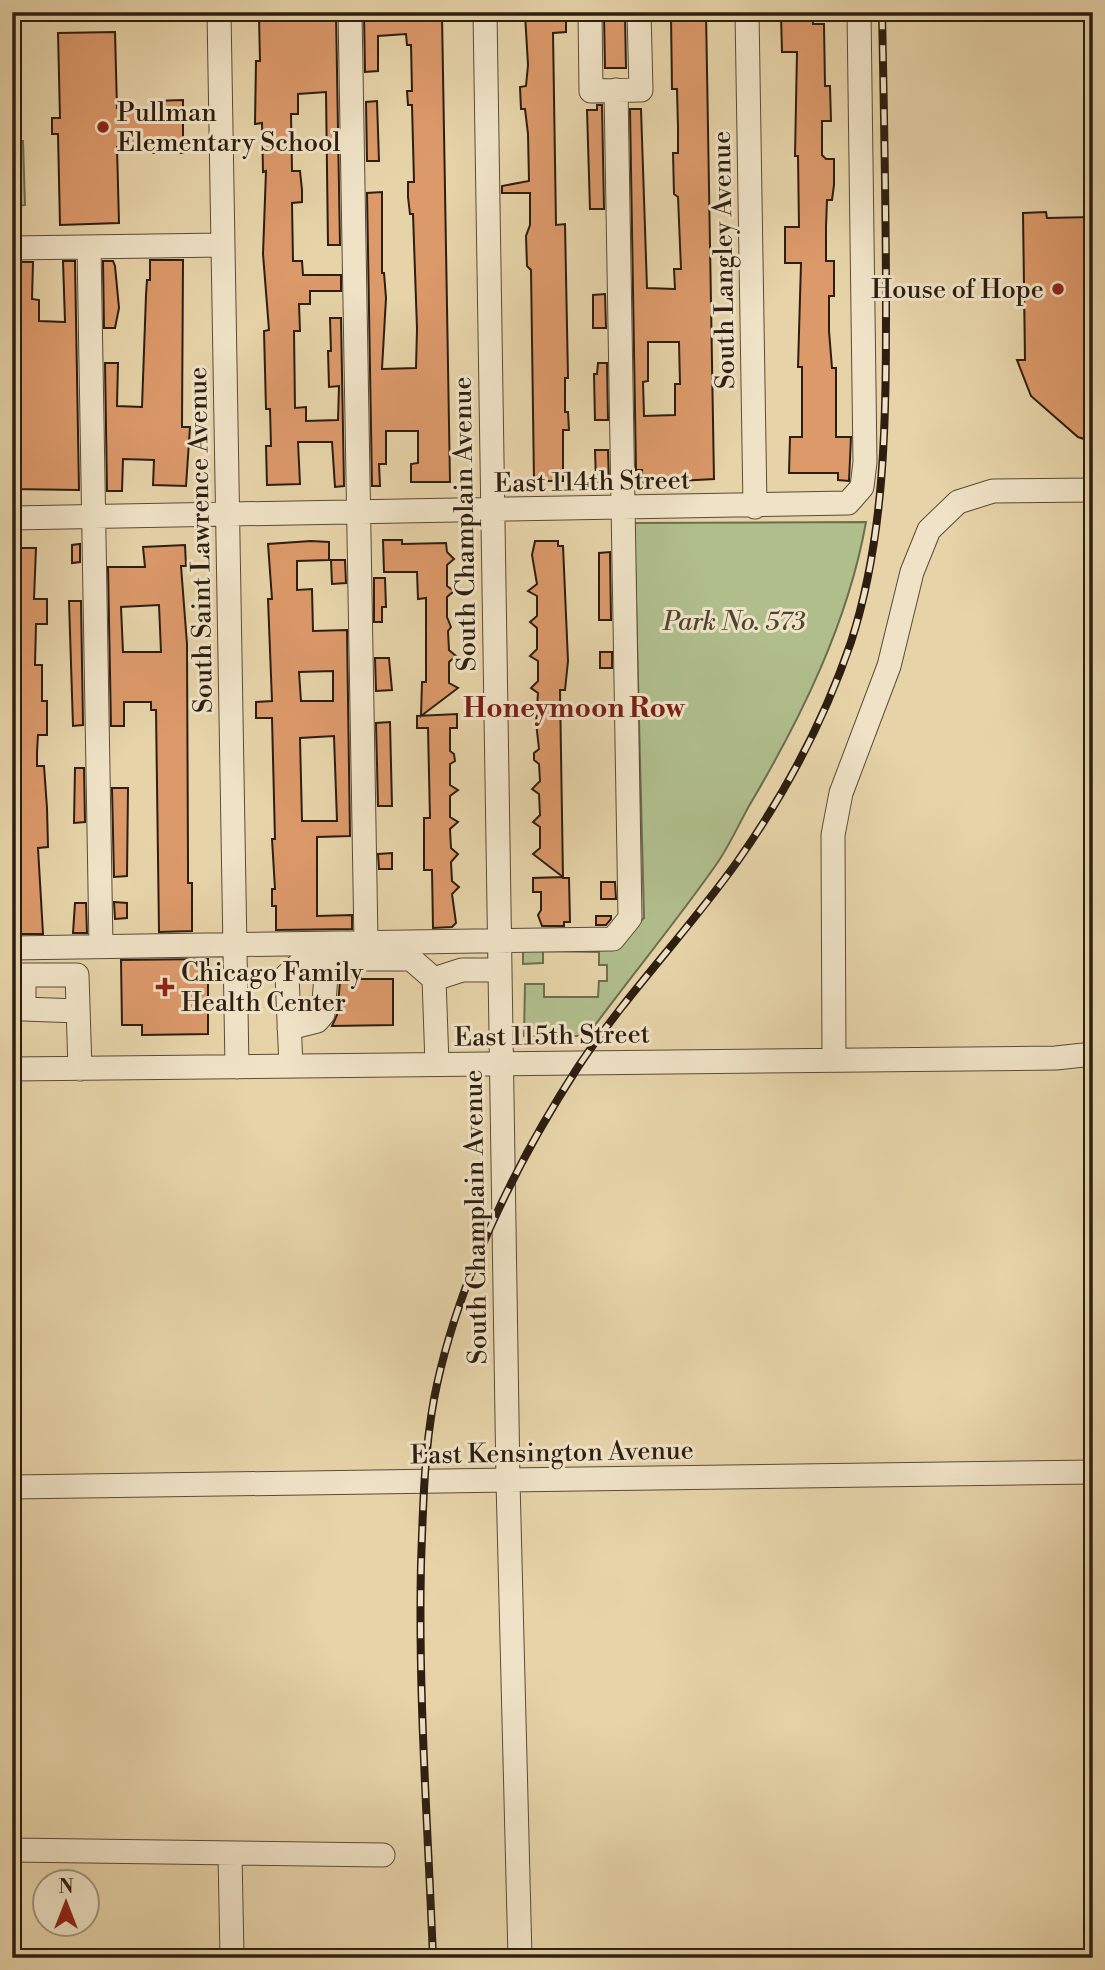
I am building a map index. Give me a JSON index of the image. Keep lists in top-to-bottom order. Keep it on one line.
{"streets":{"street":["South Langley Avenue","East 114th Street","South Champlain Avenue","South Saint Lawrence Avenue","East 115th Street","East Kensington Avenue"]},"crossings":[["South Langley Avenue","East 114th Street"],["East 114th Street","South Champlain Avenue"],["East 114th Street","South Saint Lawrence Avenue"],["South Champlain Avenue","East 115th Street"],["South Champlain Avenue","East Kensington Avenue"],["South Saint Lawrence Avenue","East 115th Street"]],"districts":["Honeymoon Row"],"parks":["Park No. 573"],"places":{"other":["Pullman Elementary School","House of Hope"],"health":["Chicago Family Health Center"]},"north":"top"}
